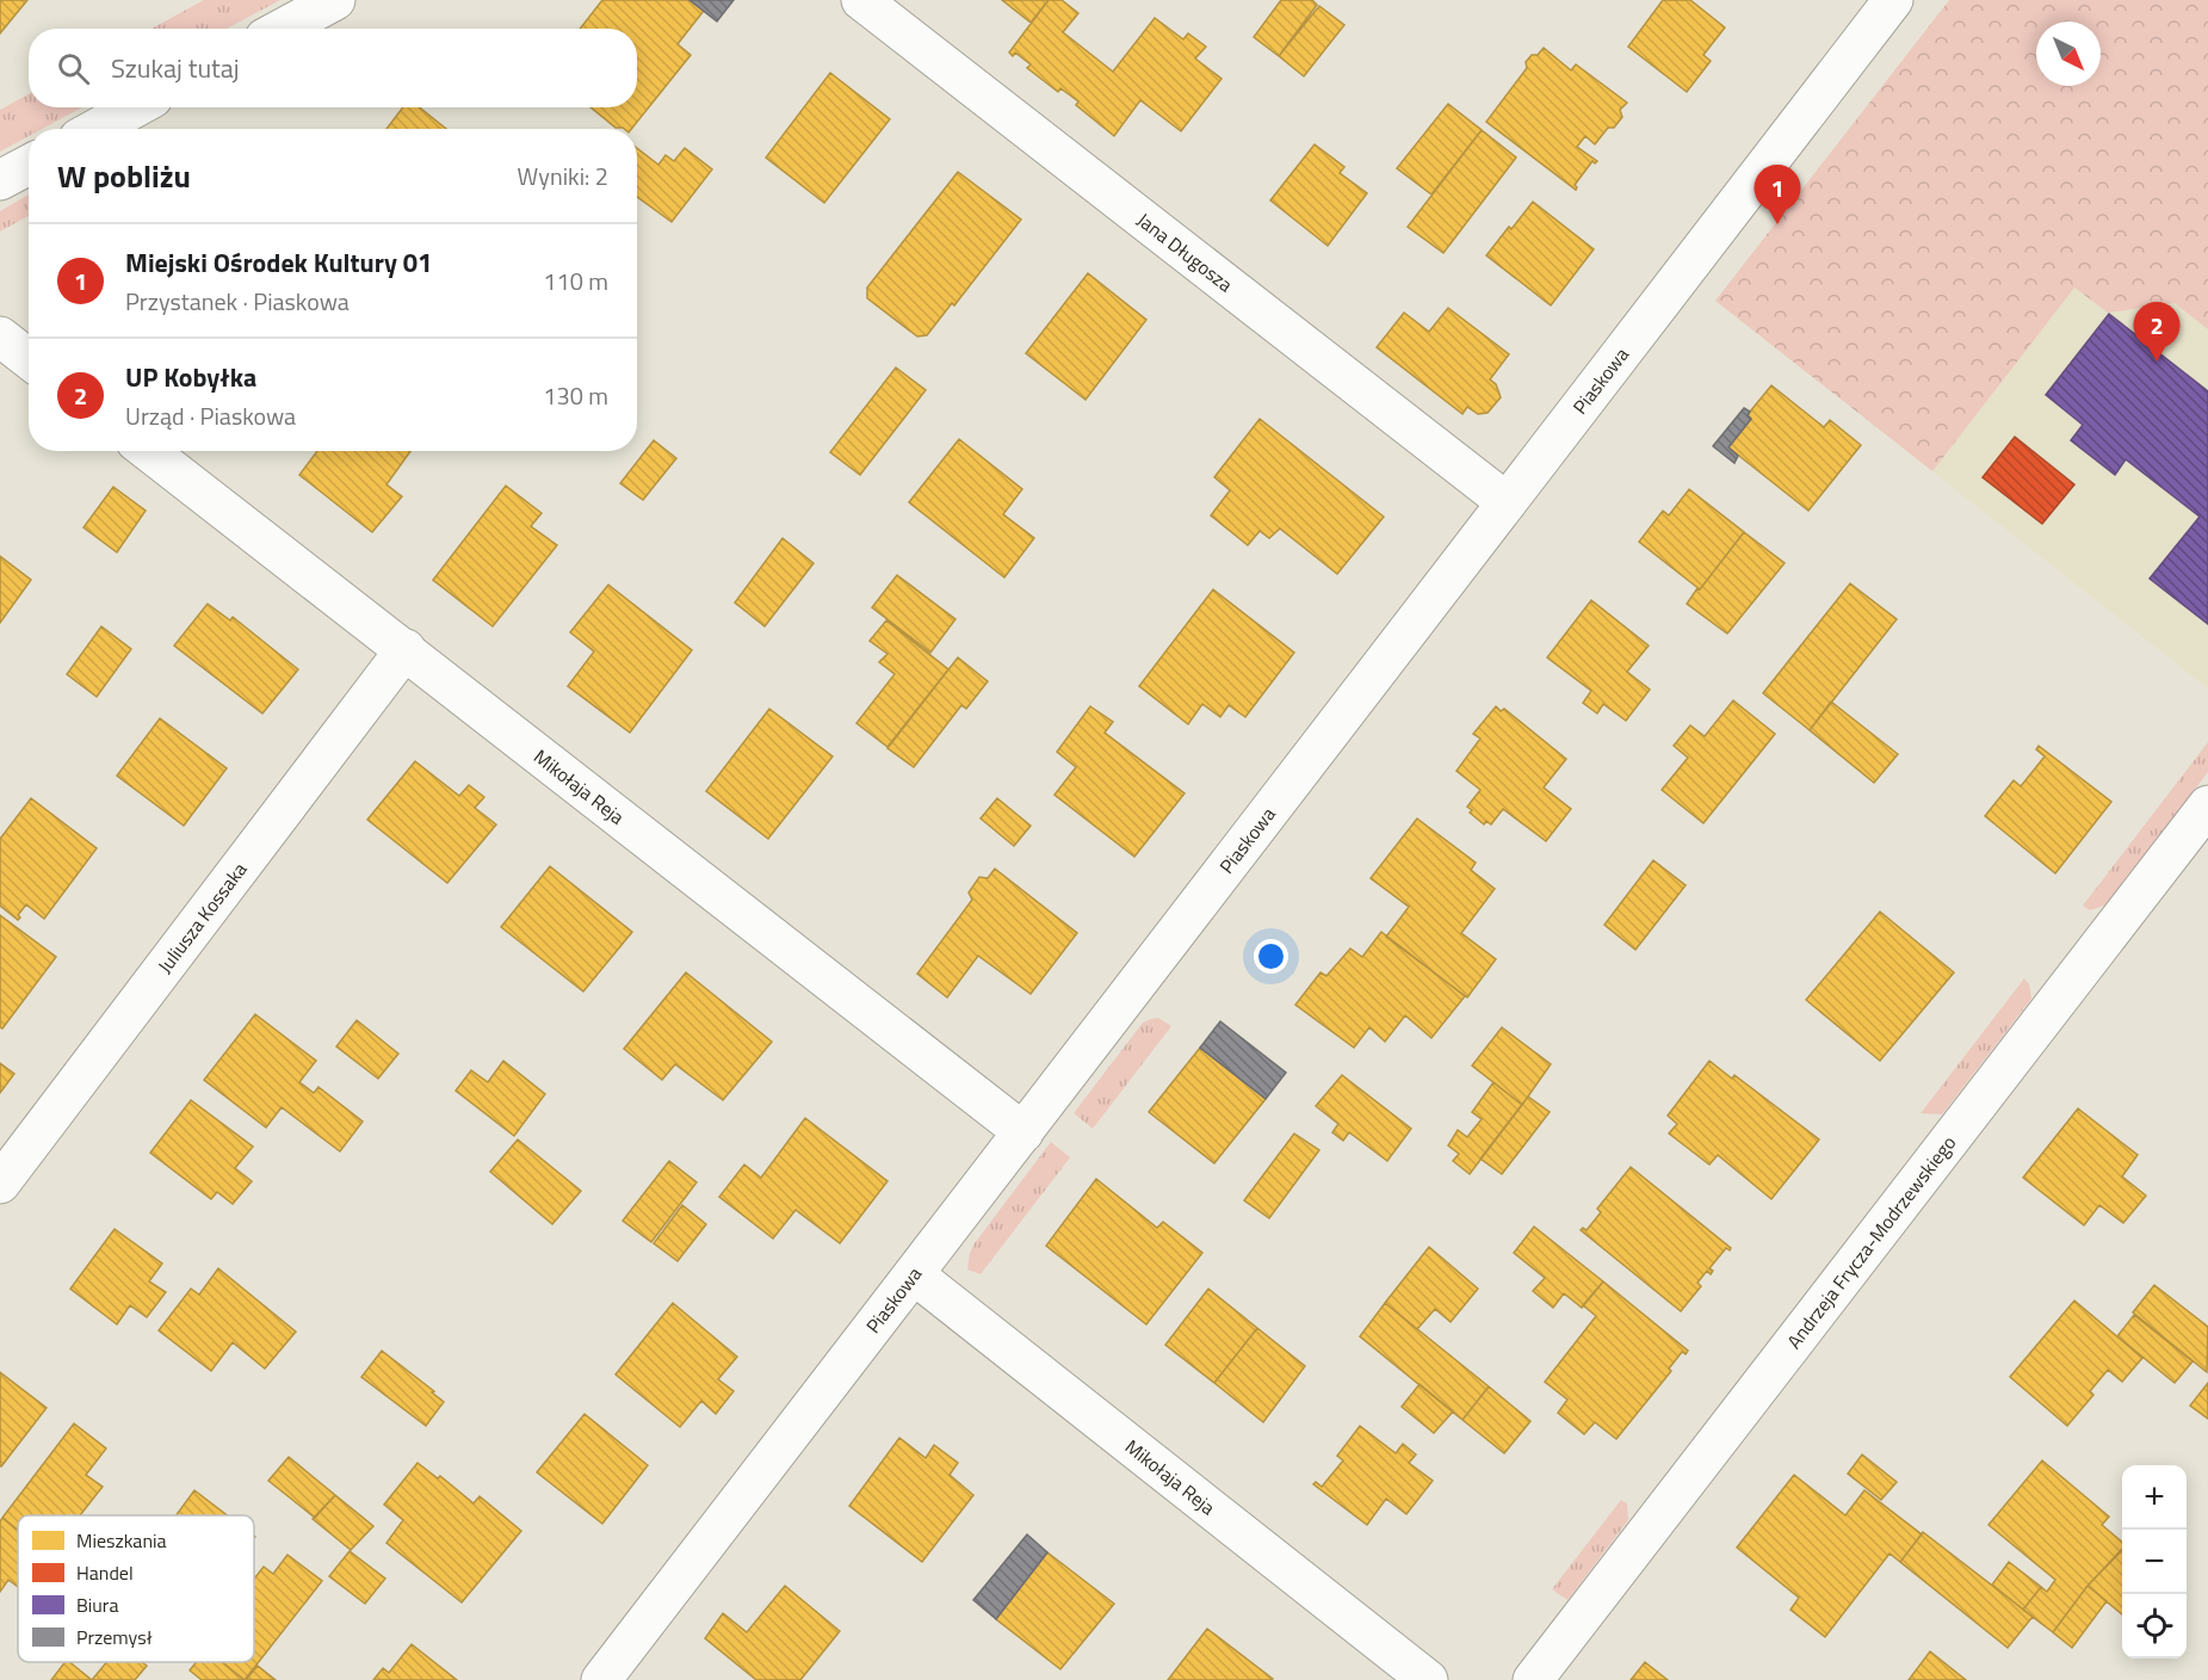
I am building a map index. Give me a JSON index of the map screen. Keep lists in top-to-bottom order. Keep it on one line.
{"streets":{"street":["Jana Długosza","Piaskowa","Mikołaja Reja","Juliusza Kossaka","Andrzeja Frycza-Modrzewskiego"]},"crossings":[["Jana Długosza","Piaskowa"],["Piaskowa","Mikołaja Reja"],["Mikołaja Reja","Juliusza Kossaka"]],"legend":["Mieszkania","Handel","Biura","Przemysł"],"north":"bottom right","page":{"search":"Szukaj tutaj","heading":["W pobliżu","Wyniki: 2"],"pins":["1","2"],"list":[{"mark":"1","name":"Miejski Ośrodek Kultury 01","note":"Przystanek · Piaskowa","value":"110 m"},{"mark":"2","name":"UP Kobyłka","note":"Urząd · Piaskowa","value":"130 m"}],"map_buttons":["+","−"]}}
